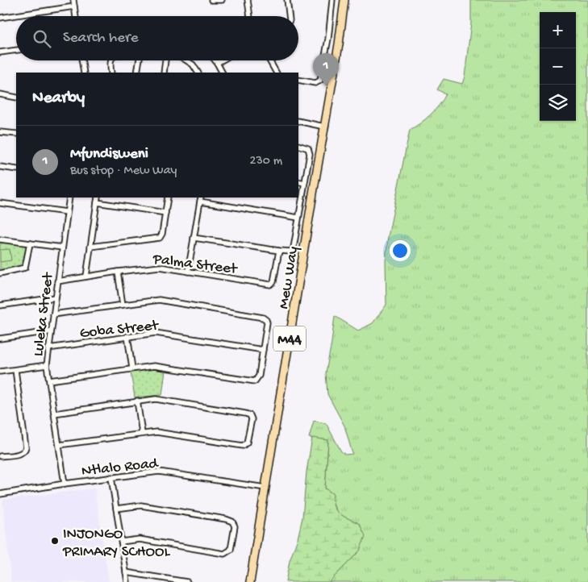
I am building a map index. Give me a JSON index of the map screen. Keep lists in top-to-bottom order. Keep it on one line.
{"streets":{"main road":["Mew Way","M44"],"street":["Palma Street","Luleka Street","Goba Street","Ntlalo Road"]},"crossings":[["Palma Street","Luleka Street"],["Mew Way","Ntlalo Road"],["Luleka Street","Goba Street"],["Luleka Street","Ntlalo Road"]],"places":["INJONGO PRIMARY SCHOOL"],"page":{"map_buttons":["+","−"],"search":"Search here","pins":"1","heading":"Nearby","list":[{"mark":"1","name":"Mfundisweni","note":"Bus stop · Mew Way","value":"230 m"}]}}
